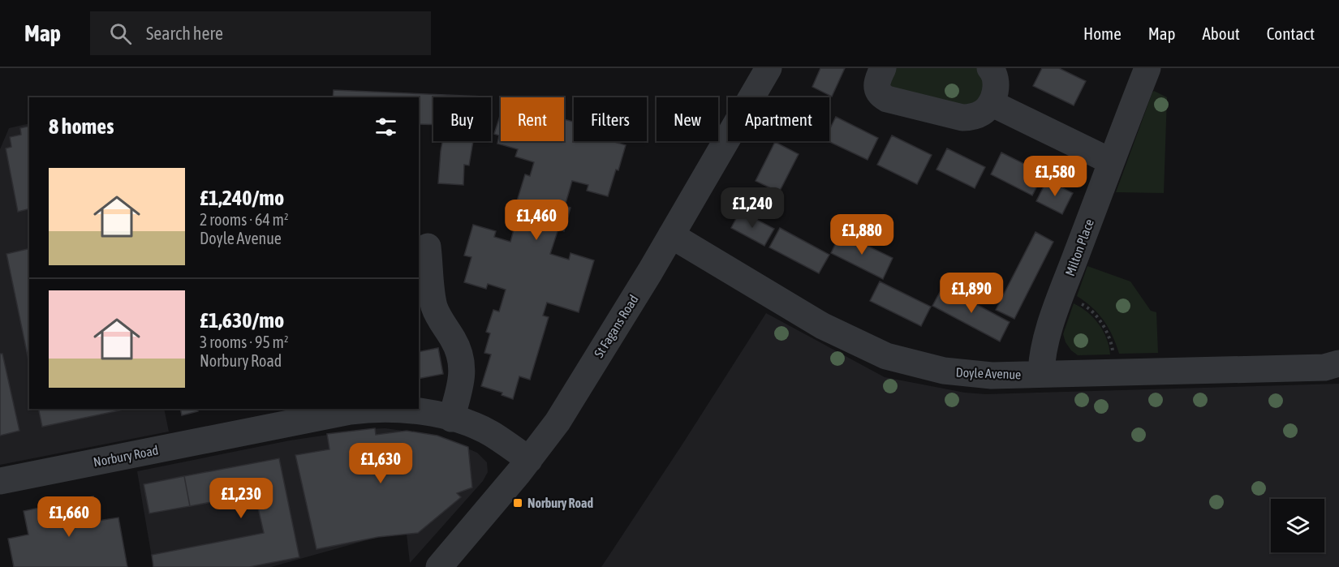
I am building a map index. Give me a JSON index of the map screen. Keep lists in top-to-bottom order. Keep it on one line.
{"streets":{"street":["Milton Place","St Fagans Road","Doyle Avenue","Norbury Road"]},"crossings":[["Milton Place","Doyle Avenue"],["St Fagans Road","Doyle Avenue"],["St Fagans Road","Norbury Road"]],"places":{"transit":["Norbury Road"]},"page":{"header":"Map","search":"Search here","nav":["Home","Map","About","Contact"],"chip":["Buy","Rent","Filters","New","Apartment"],"heading":"8 homes","price":["£1,580","£1,240","£1,460","£1,880","£1,890","£1,630","£1,230","£1,660"],"list":[{"name":"£1,240/mo","note":"2 rooms · 64 m² · Doyle Avenue"},{"name":"£1,630/mo","note":"3 rooms · 95 m² · Norbury Road"}]}}
